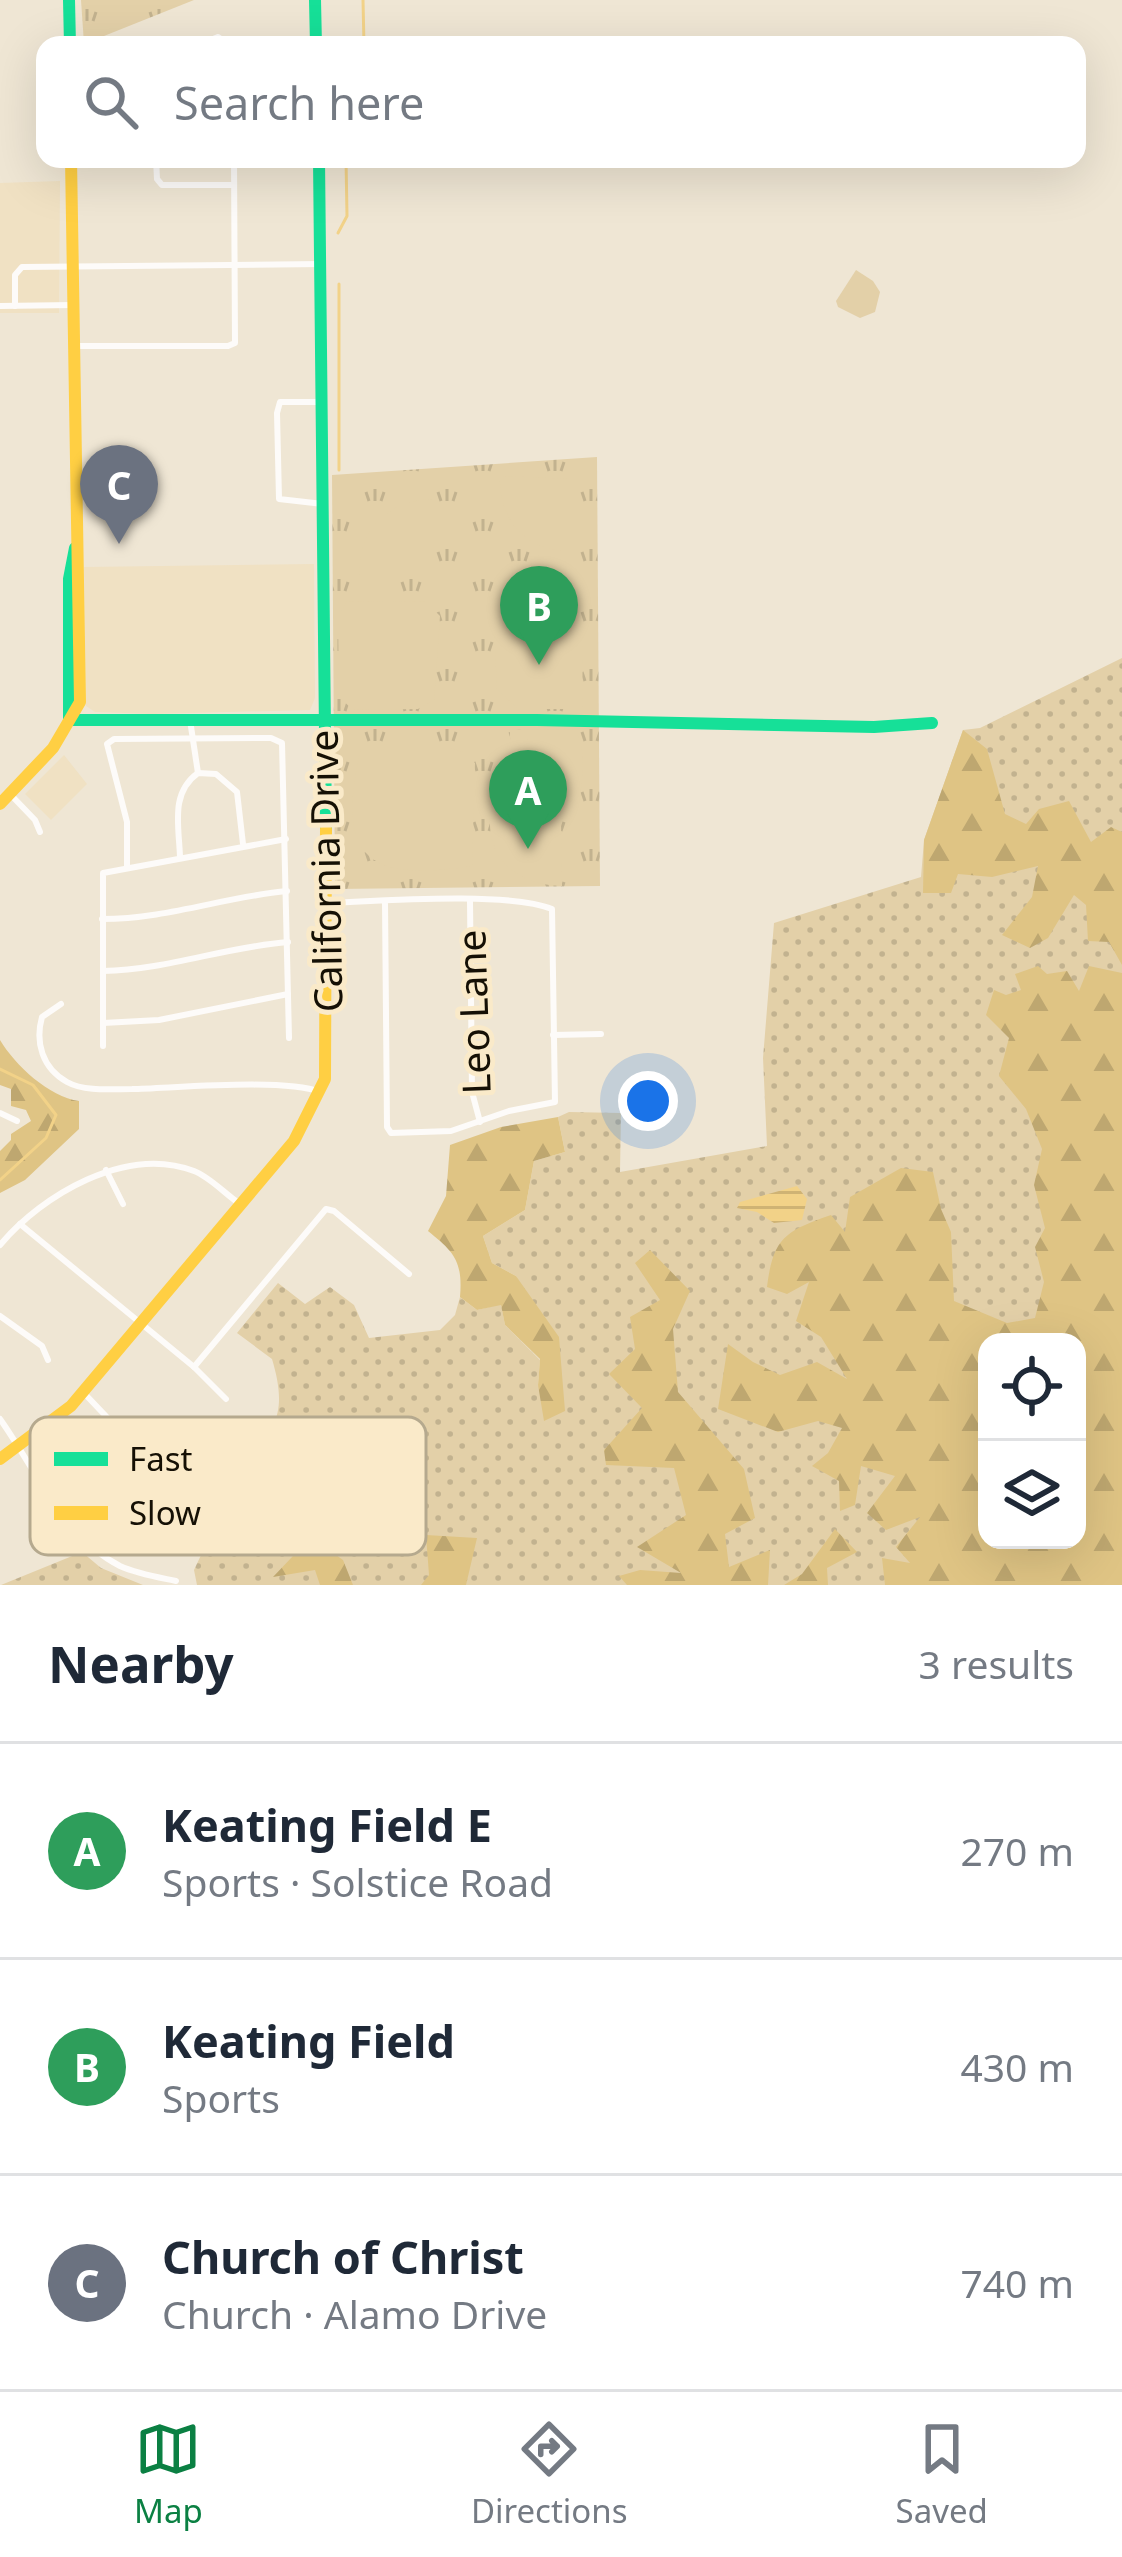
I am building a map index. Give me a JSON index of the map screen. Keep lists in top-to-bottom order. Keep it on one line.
{"streets":{"street":["California Drive","Leo Lane"]},"legend":["Fast","Slow"],"page":{"search":"Search here","pins":["C","B","A"],"heading":["Nearby","3 results"],"list":[{"mark":"A","name":"Keating Field E","note":"Sports · Solstice Road","value":"270 m"},{"mark":"B","name":"Keating Field","note":"Sports","value":"430 m"},{"mark":"C","name":"Church of Christ","note":"Church · Alamo Drive","value":"740 m"}],"nav":["Map","Directions","Saved"]}}
